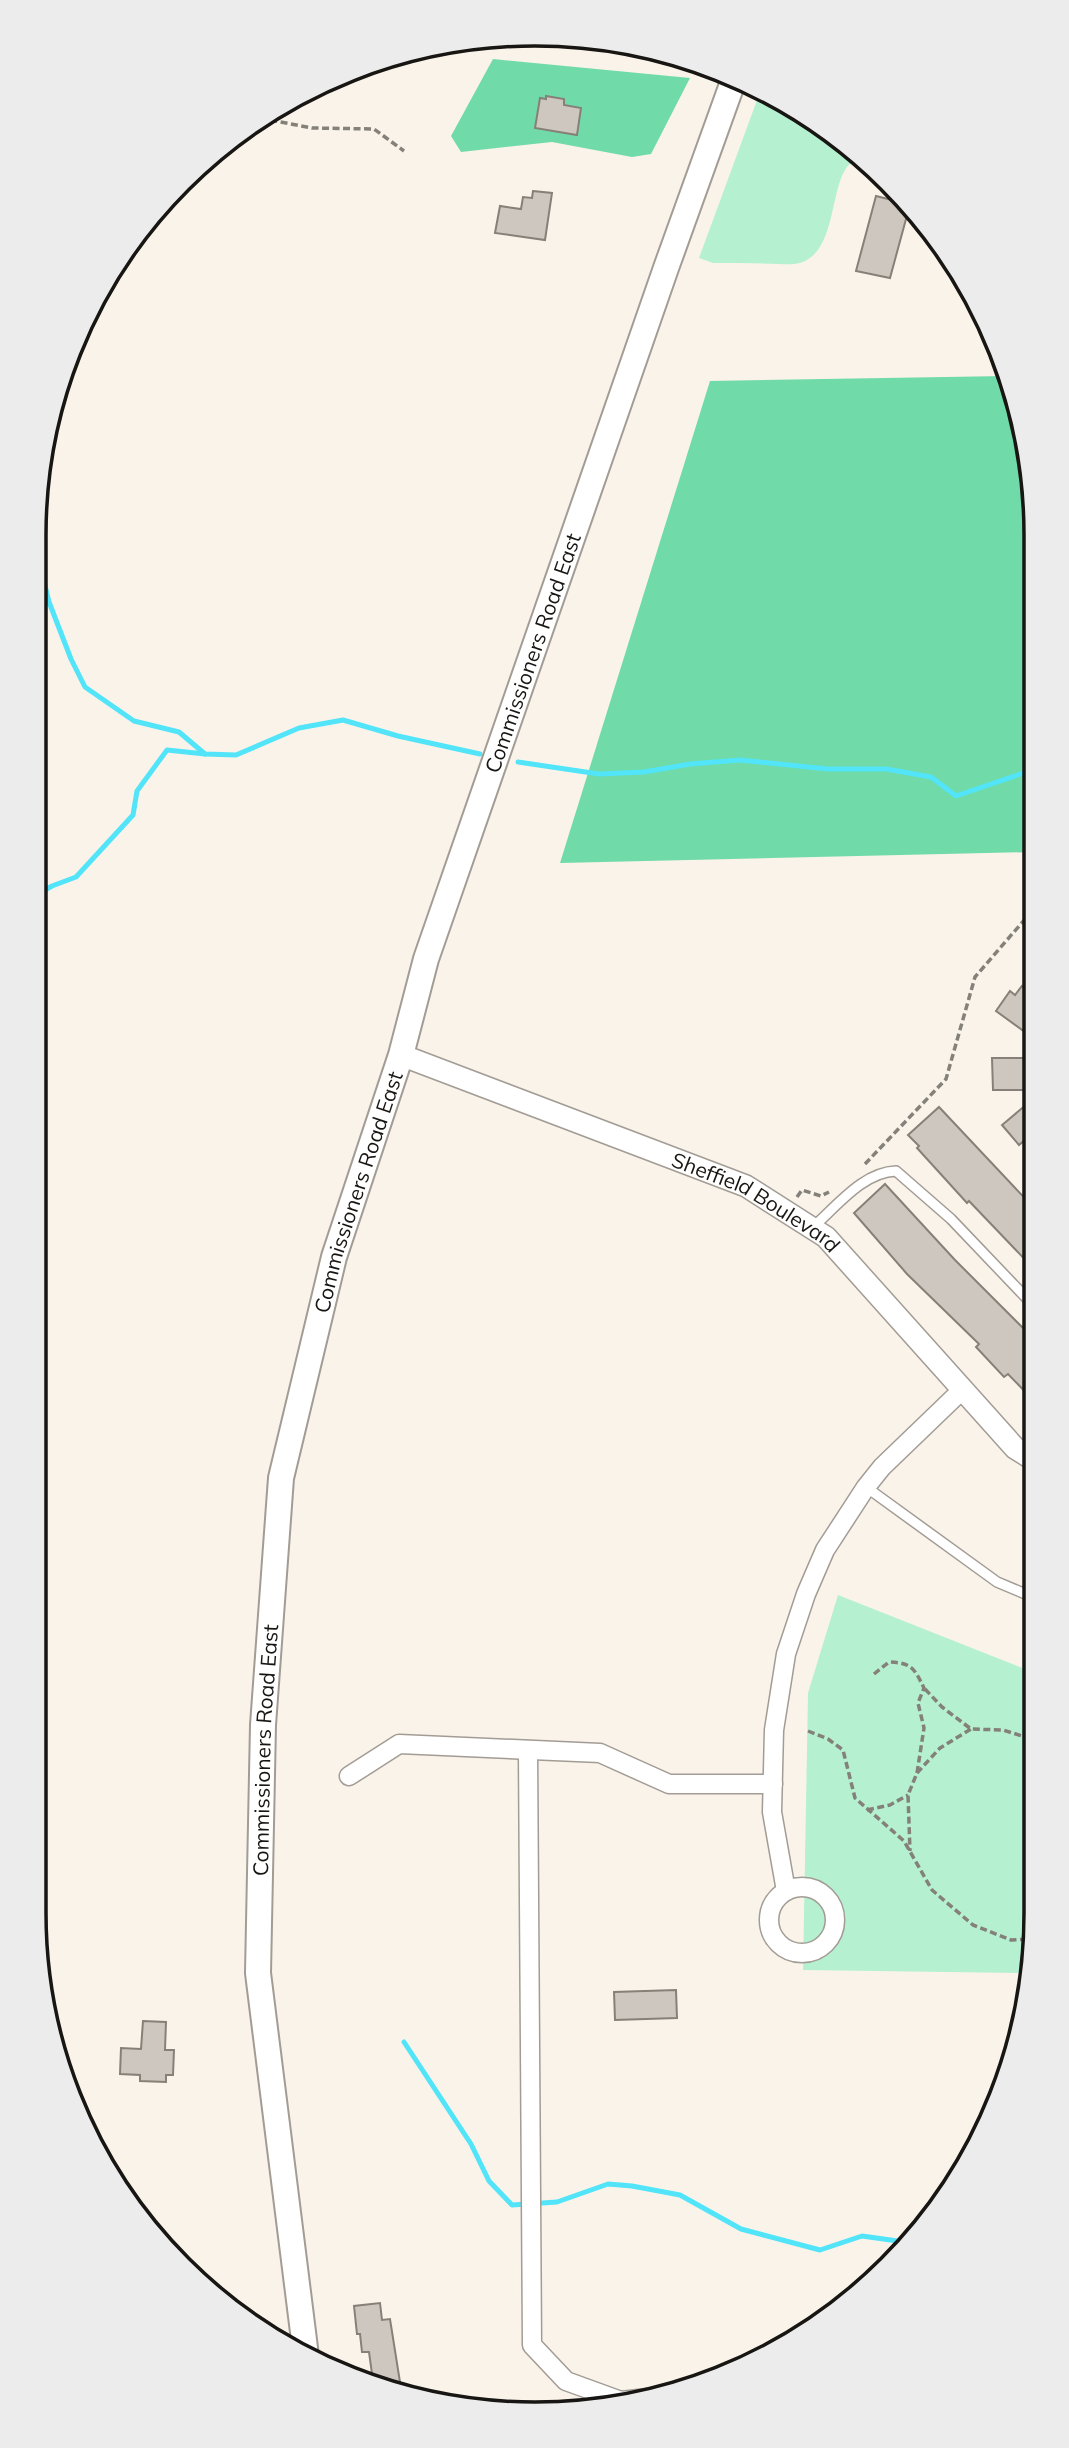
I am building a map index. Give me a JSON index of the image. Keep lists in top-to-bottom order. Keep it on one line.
{"streets":{"main road":["Commissioners Road East"],"street":["Sheffield Boulevard"]},"crossings":[["Commissioners Road East","Sheffield Boulevard"]]}
